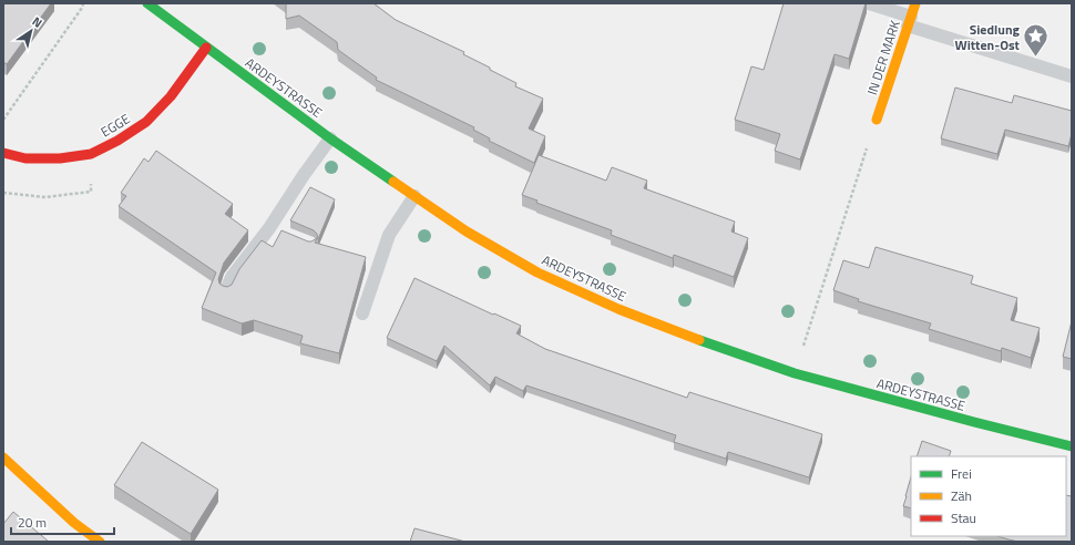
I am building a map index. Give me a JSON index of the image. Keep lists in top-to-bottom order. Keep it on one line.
{"streets":{"main road":["IN DER MARK","ARDEYSTRASSE","EGGE"]},"crossings":[["ARDEYSTRASSE","EGGE"]],"places":{"place":["Siedlung Witten-Ost"]},"legend":["Frei","Zäh","Stau"],"scale_bar":"20 m","north":"top right"}
